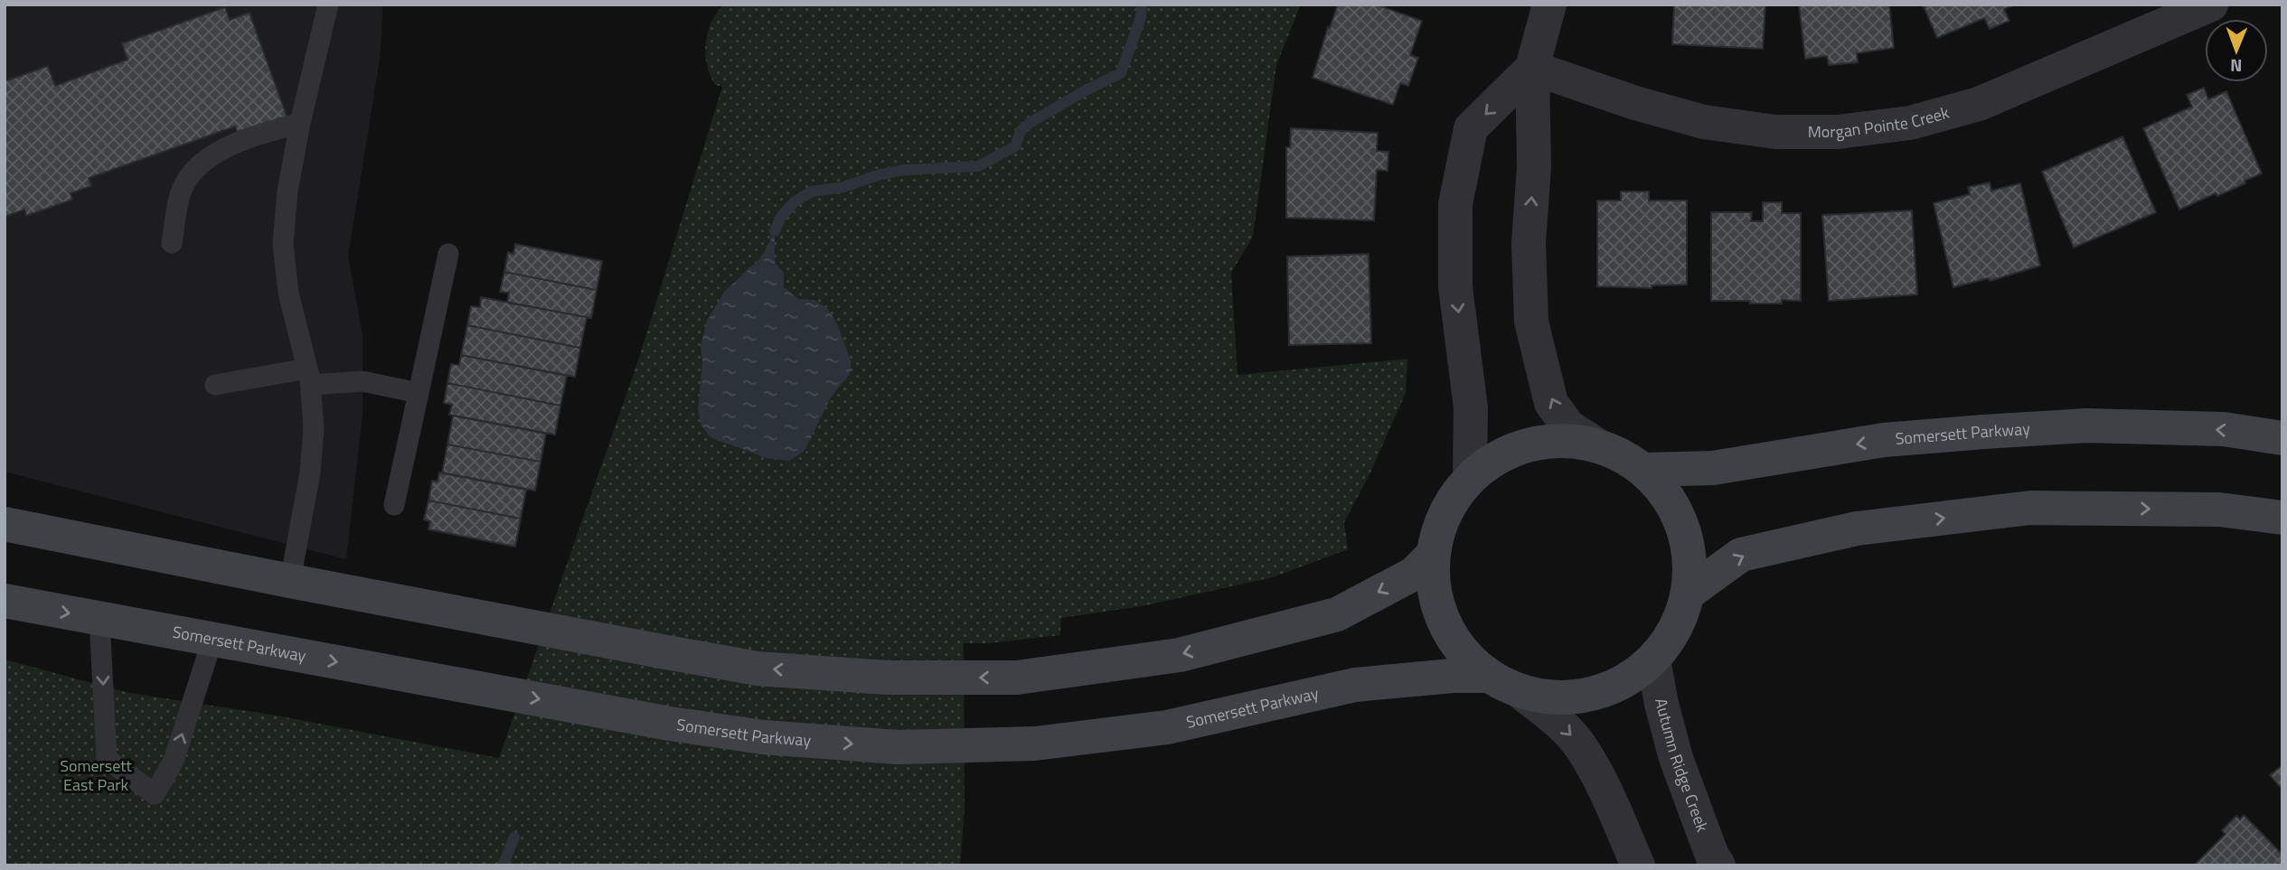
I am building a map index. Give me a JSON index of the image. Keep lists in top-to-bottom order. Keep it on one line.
{"streets":{"main road":["Somersett Parkway"],"street":["Morgan Pointe Creek","Autumn Ridge Creek"]},"parks":["Somersett East Park"],"north":"bottom"}
